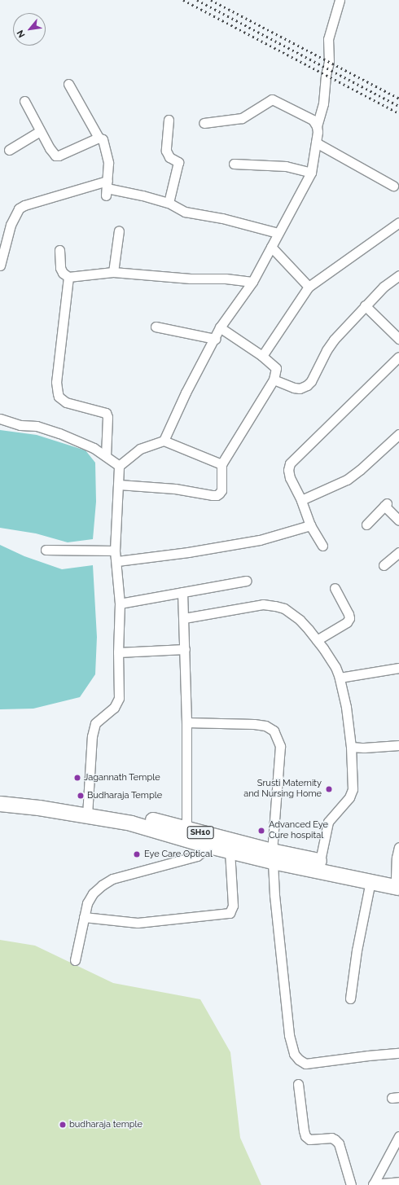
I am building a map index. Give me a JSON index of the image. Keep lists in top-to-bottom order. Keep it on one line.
{"streets":{"main road":["SH10"]},"places":["Jagannath Temple","Srusti Maternity and Nursing Home","Budharaja Temple","Advanced Eye Cure hospital","Eye Care Optical","budharaja temple"],"north":"bottom left"}
